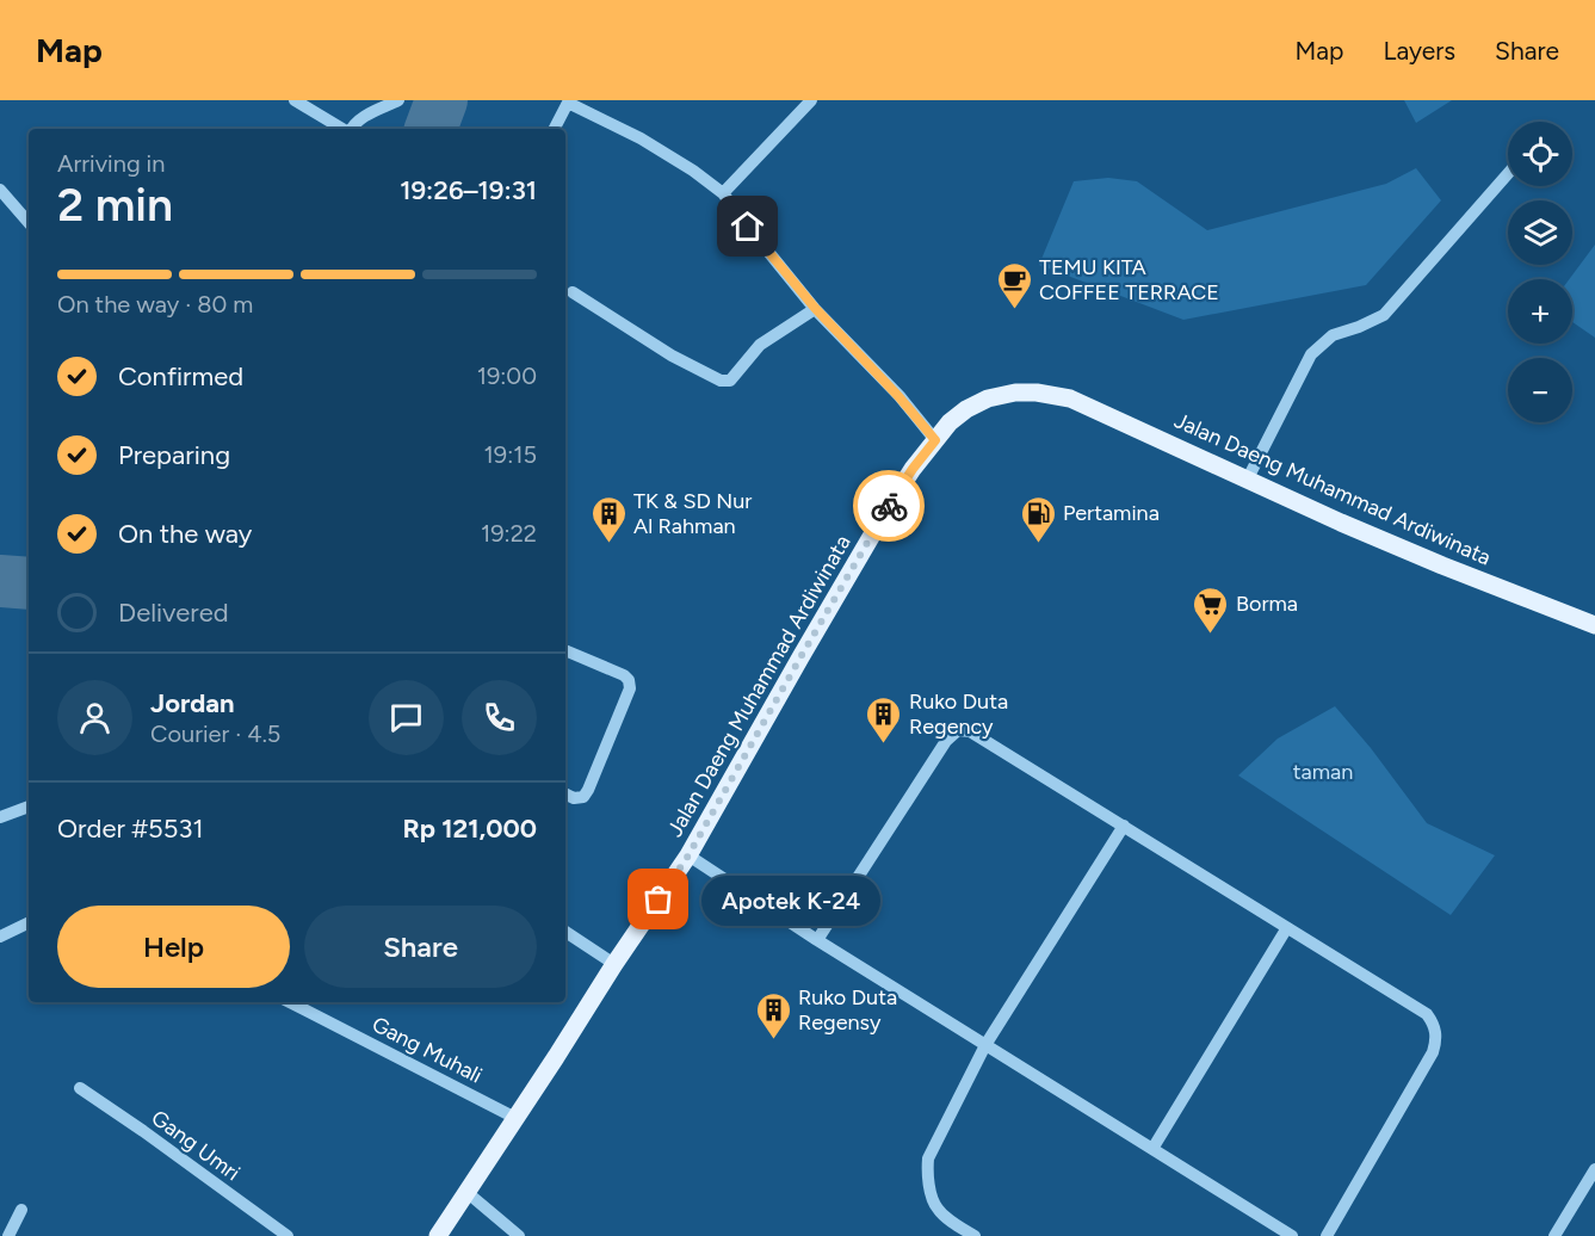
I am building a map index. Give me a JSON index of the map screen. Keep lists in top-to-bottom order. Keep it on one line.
{"streets":{"main road":["Jalan Daeng Muhammad Ardiwinata"],"street":["Gang Muhali","Gang Umri"]},"crossings":[["Jalan Daeng Muhammad Ardiwinata","Gang Muhali"]],"parks":["taman"],"places":{"cafe":["TEMU KITA COFFEE TERRACE"],"building":["TK & SD Nur Al Rahman","Ruko Duta Regency","Ruko Duta Regensy"],"fuel station":["Pertamina"],"supermarket":["Borma"],"other":["Apotek K-24"]},"page":{"header":"Map","nav":["Map","Layers","Share"],"map_buttons":["+","−"],"heading":["2 min","Arriving in","19:26–19:31"],"panel":["Jordan","Courier · 4.5","Order #5531","Rp 121,000"],"bar":"On the way · 80 m","list":[["Confirmed","19:00"],["Preparing","19:15"],["On the way","19:22"],"Delivered"],"bubble":"Apotek K-24","buttons":["Help","Share"]}}
